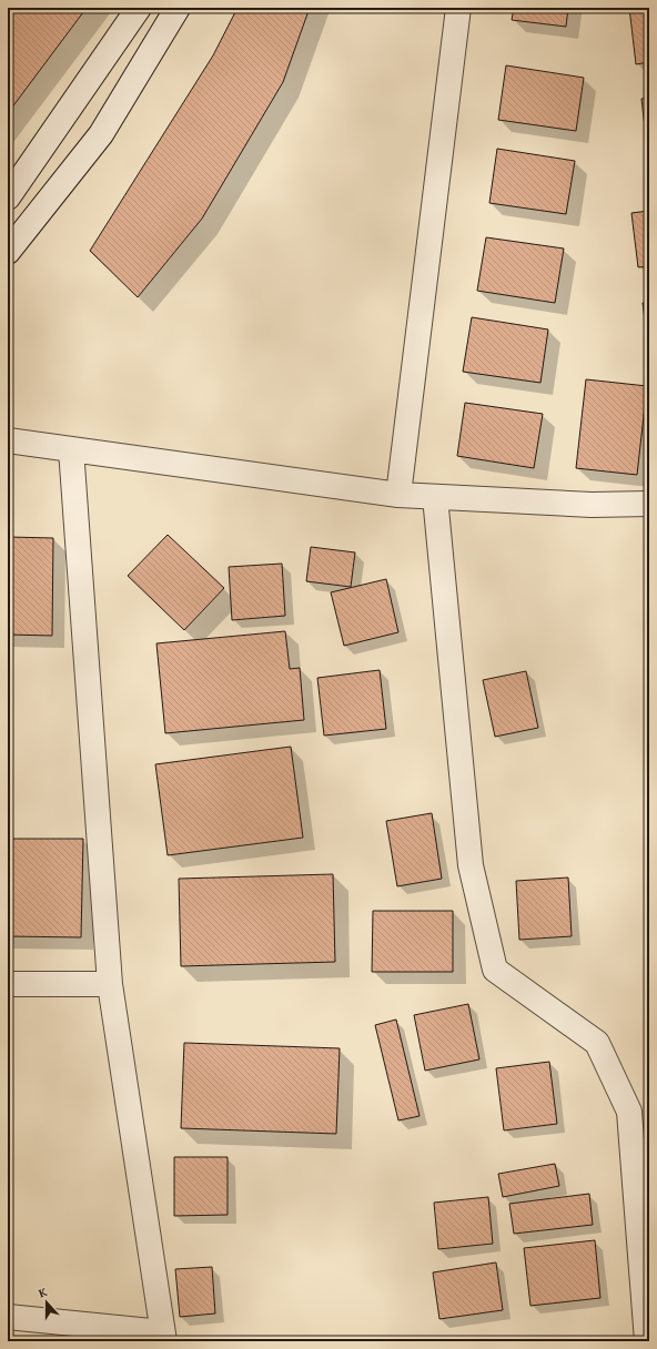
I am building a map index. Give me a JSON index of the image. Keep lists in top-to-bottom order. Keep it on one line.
{"north":"top"}
